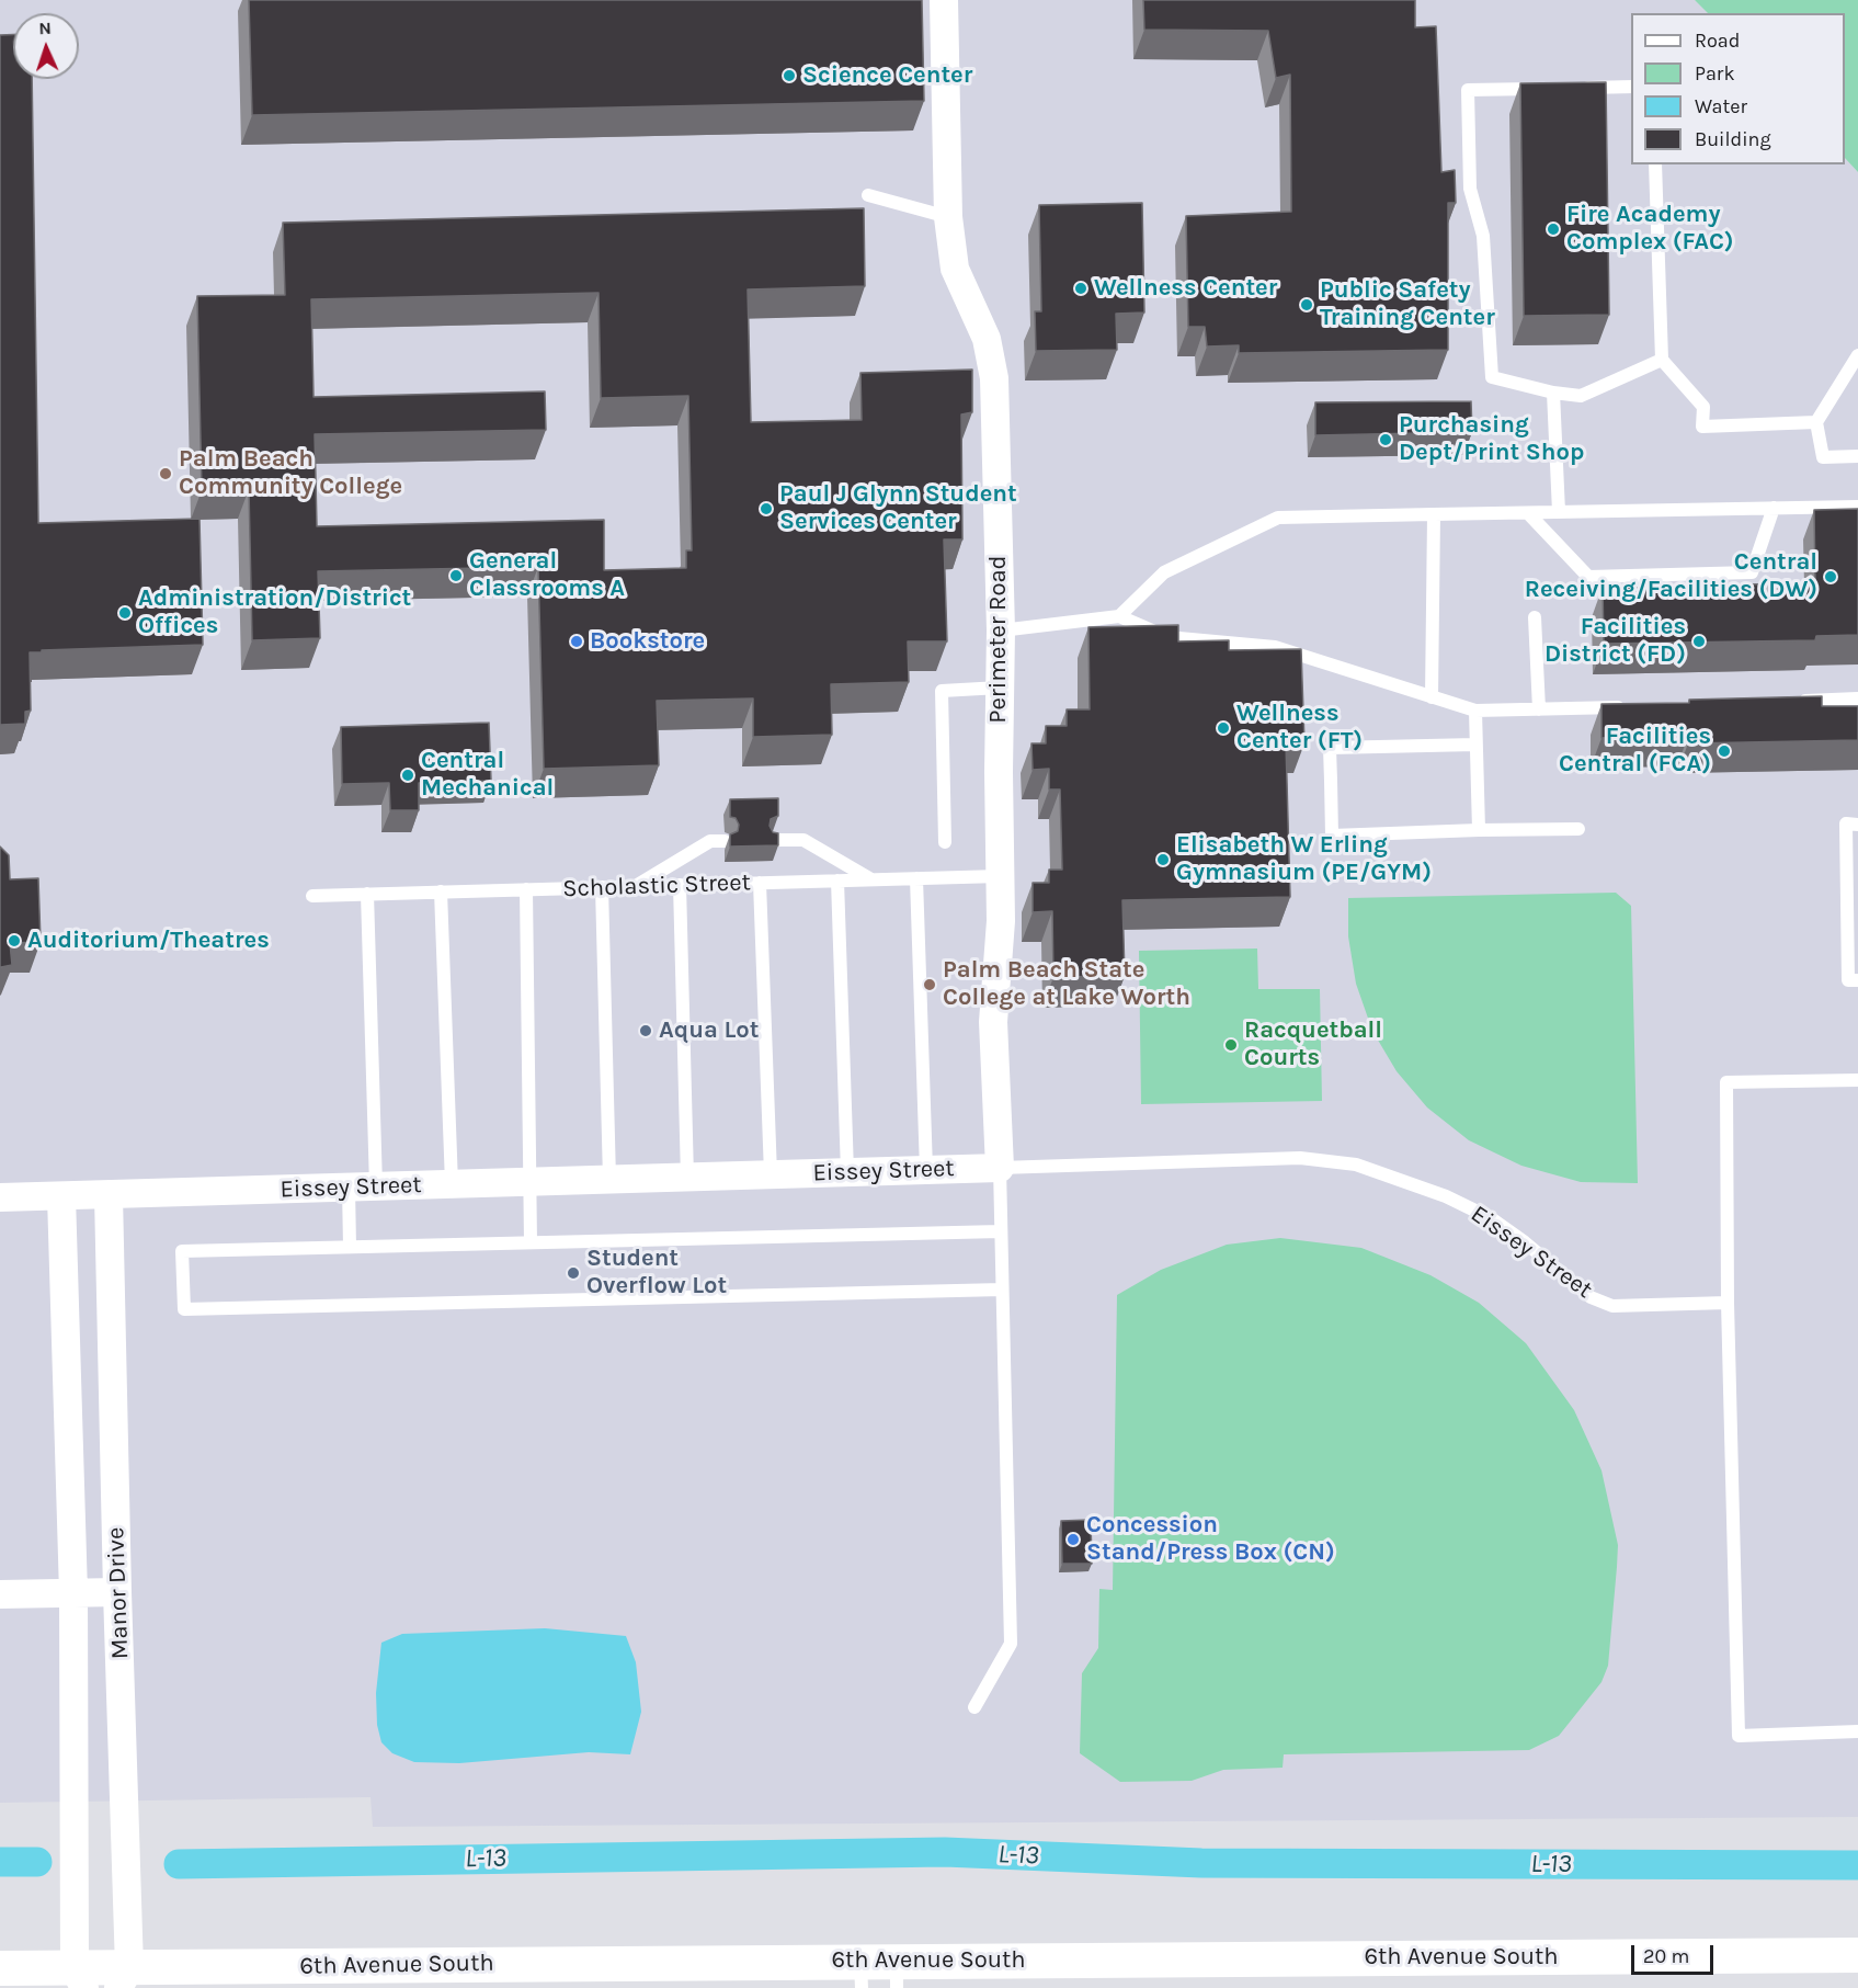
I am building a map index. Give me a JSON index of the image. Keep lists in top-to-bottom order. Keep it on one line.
{"streets":{"street":["Perimeter Road","Eissey Street","Manor Drive","6th Avenue South"],"lane":["Scholastic Street"]},"crossings":[["Perimeter Road","Scholastic Street"],["Perimeter Road","Eissey Street"],["Eissey Street","Manor Drive"],["Manor Drive","6th Avenue South"]],"water":["L-13"],"places":["Science Center","Fire Academy Complex (FAC)","Wellness Center","Public Safety Training Center","Purchasing Dept/Print Shop","Palm Beach Community College","Paul J Glynn Student Services Center","General Classrooms A","Central Receiving/Facilities (DW)","Administration/District Offices","Bookstore","Facilities District (FD)","Wellness Center (FT)","Facilities Central (FCA)","Central Mechanical","Elisabeth W Erling Gymnasium (PE/GYM)","Auditorium/Theatres","Palm Beach State College at Lake Worth","Aqua Lot","Racquetball Courts","Student Overflow Lot","Concession Stand/Press Box (CN)"],"legend":["Road","Park","Water","Building"],"scale_bar":"20 m","north":"top"}
